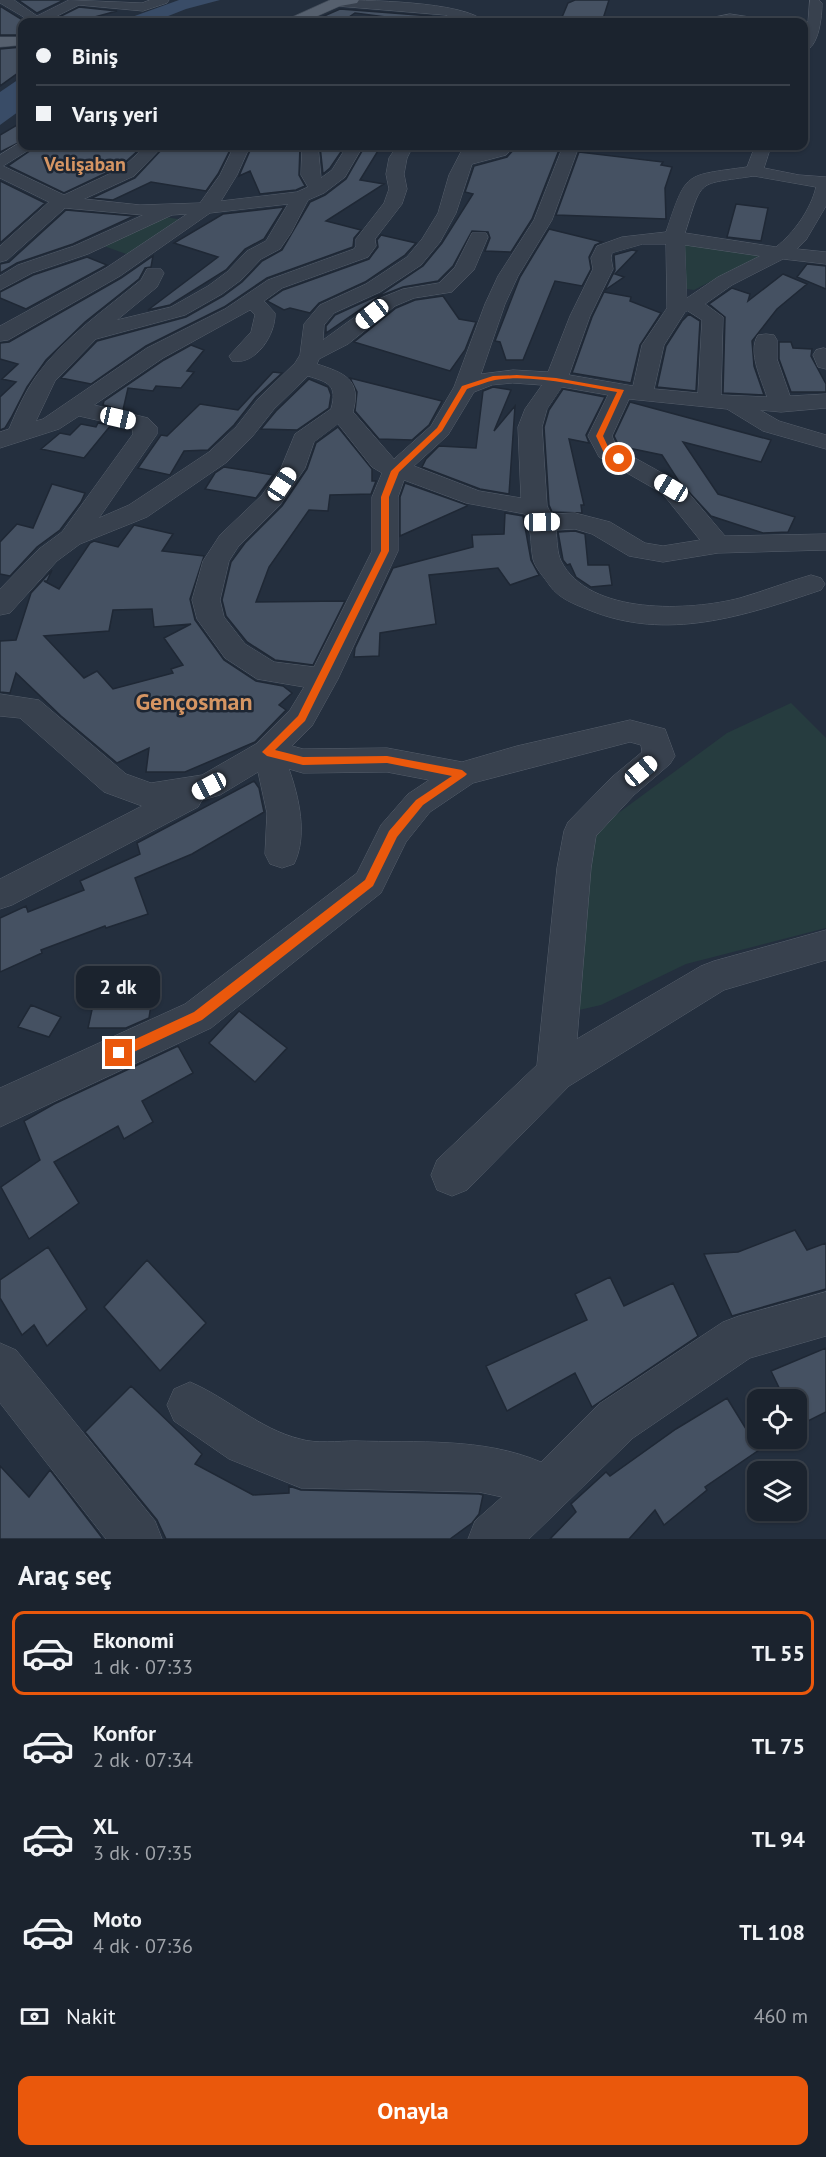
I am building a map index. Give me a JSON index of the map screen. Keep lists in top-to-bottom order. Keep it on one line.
{"districts":["Velişaban","Gençosman"],"page":{"banner":["Biniş","Varış yeri"],"bubble":"2 dk","heading":"Araç seç","list":[{"name":"Ekonomi","note":"1 dk · 07:33","value":"TL 55"},{"name":"Konfor","note":"2 dk · 07:34","value":"TL 75"},{"name":"XL","note":"3 dk · 07:35","value":"TL 94"},{"name":"Moto","note":"4 dk · 07:36","value":"TL 108"}],"pay":["Nakit","460 m"],"buttons":"Onayla"}}
